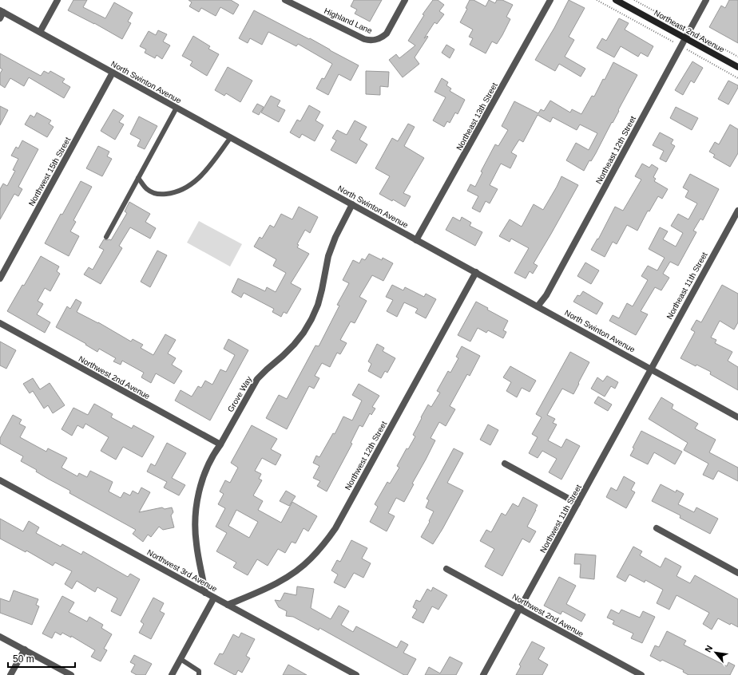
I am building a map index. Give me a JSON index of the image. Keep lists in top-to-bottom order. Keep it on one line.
{"streets":{"street":["Highland Lane","Northeast 2nd Avenue","North Swinton Avenue","Northeast 13th Street","Northeast 12th Street","Northwest 15th Street","Northeast 11th Street","Northwest 2nd Avenue","Grove Way","Northwest 12th Street","Northwest 11th Street","Northwest 3rd Avenue"]},"crossings":[["Northeast 2nd Avenue","Northeast 12th Street"],["North Swinton Avenue","Northeast 13th Street"],["North Swinton Avenue","Northeast 12th Street"],["North Swinton Avenue","Northwest 15th Street"],["North Swinton Avenue","Northeast 11th Street"],["North Swinton Avenue","Grove Way"],["North Swinton Avenue","Northwest 12th Street"],["North Swinton Avenue","Northwest 11th Street"],["Northeast 11th Street","Northwest 11th Street"],["Northwest 2nd Avenue","Grove Way"],["Northwest 2nd Avenue","Northwest 11th Street"],["Grove Way","Northwest 3rd Avenue"],["Northwest 12th Street","Northwest 3rd Avenue"]],"scale_bar":"50 m","north":"top left"}
